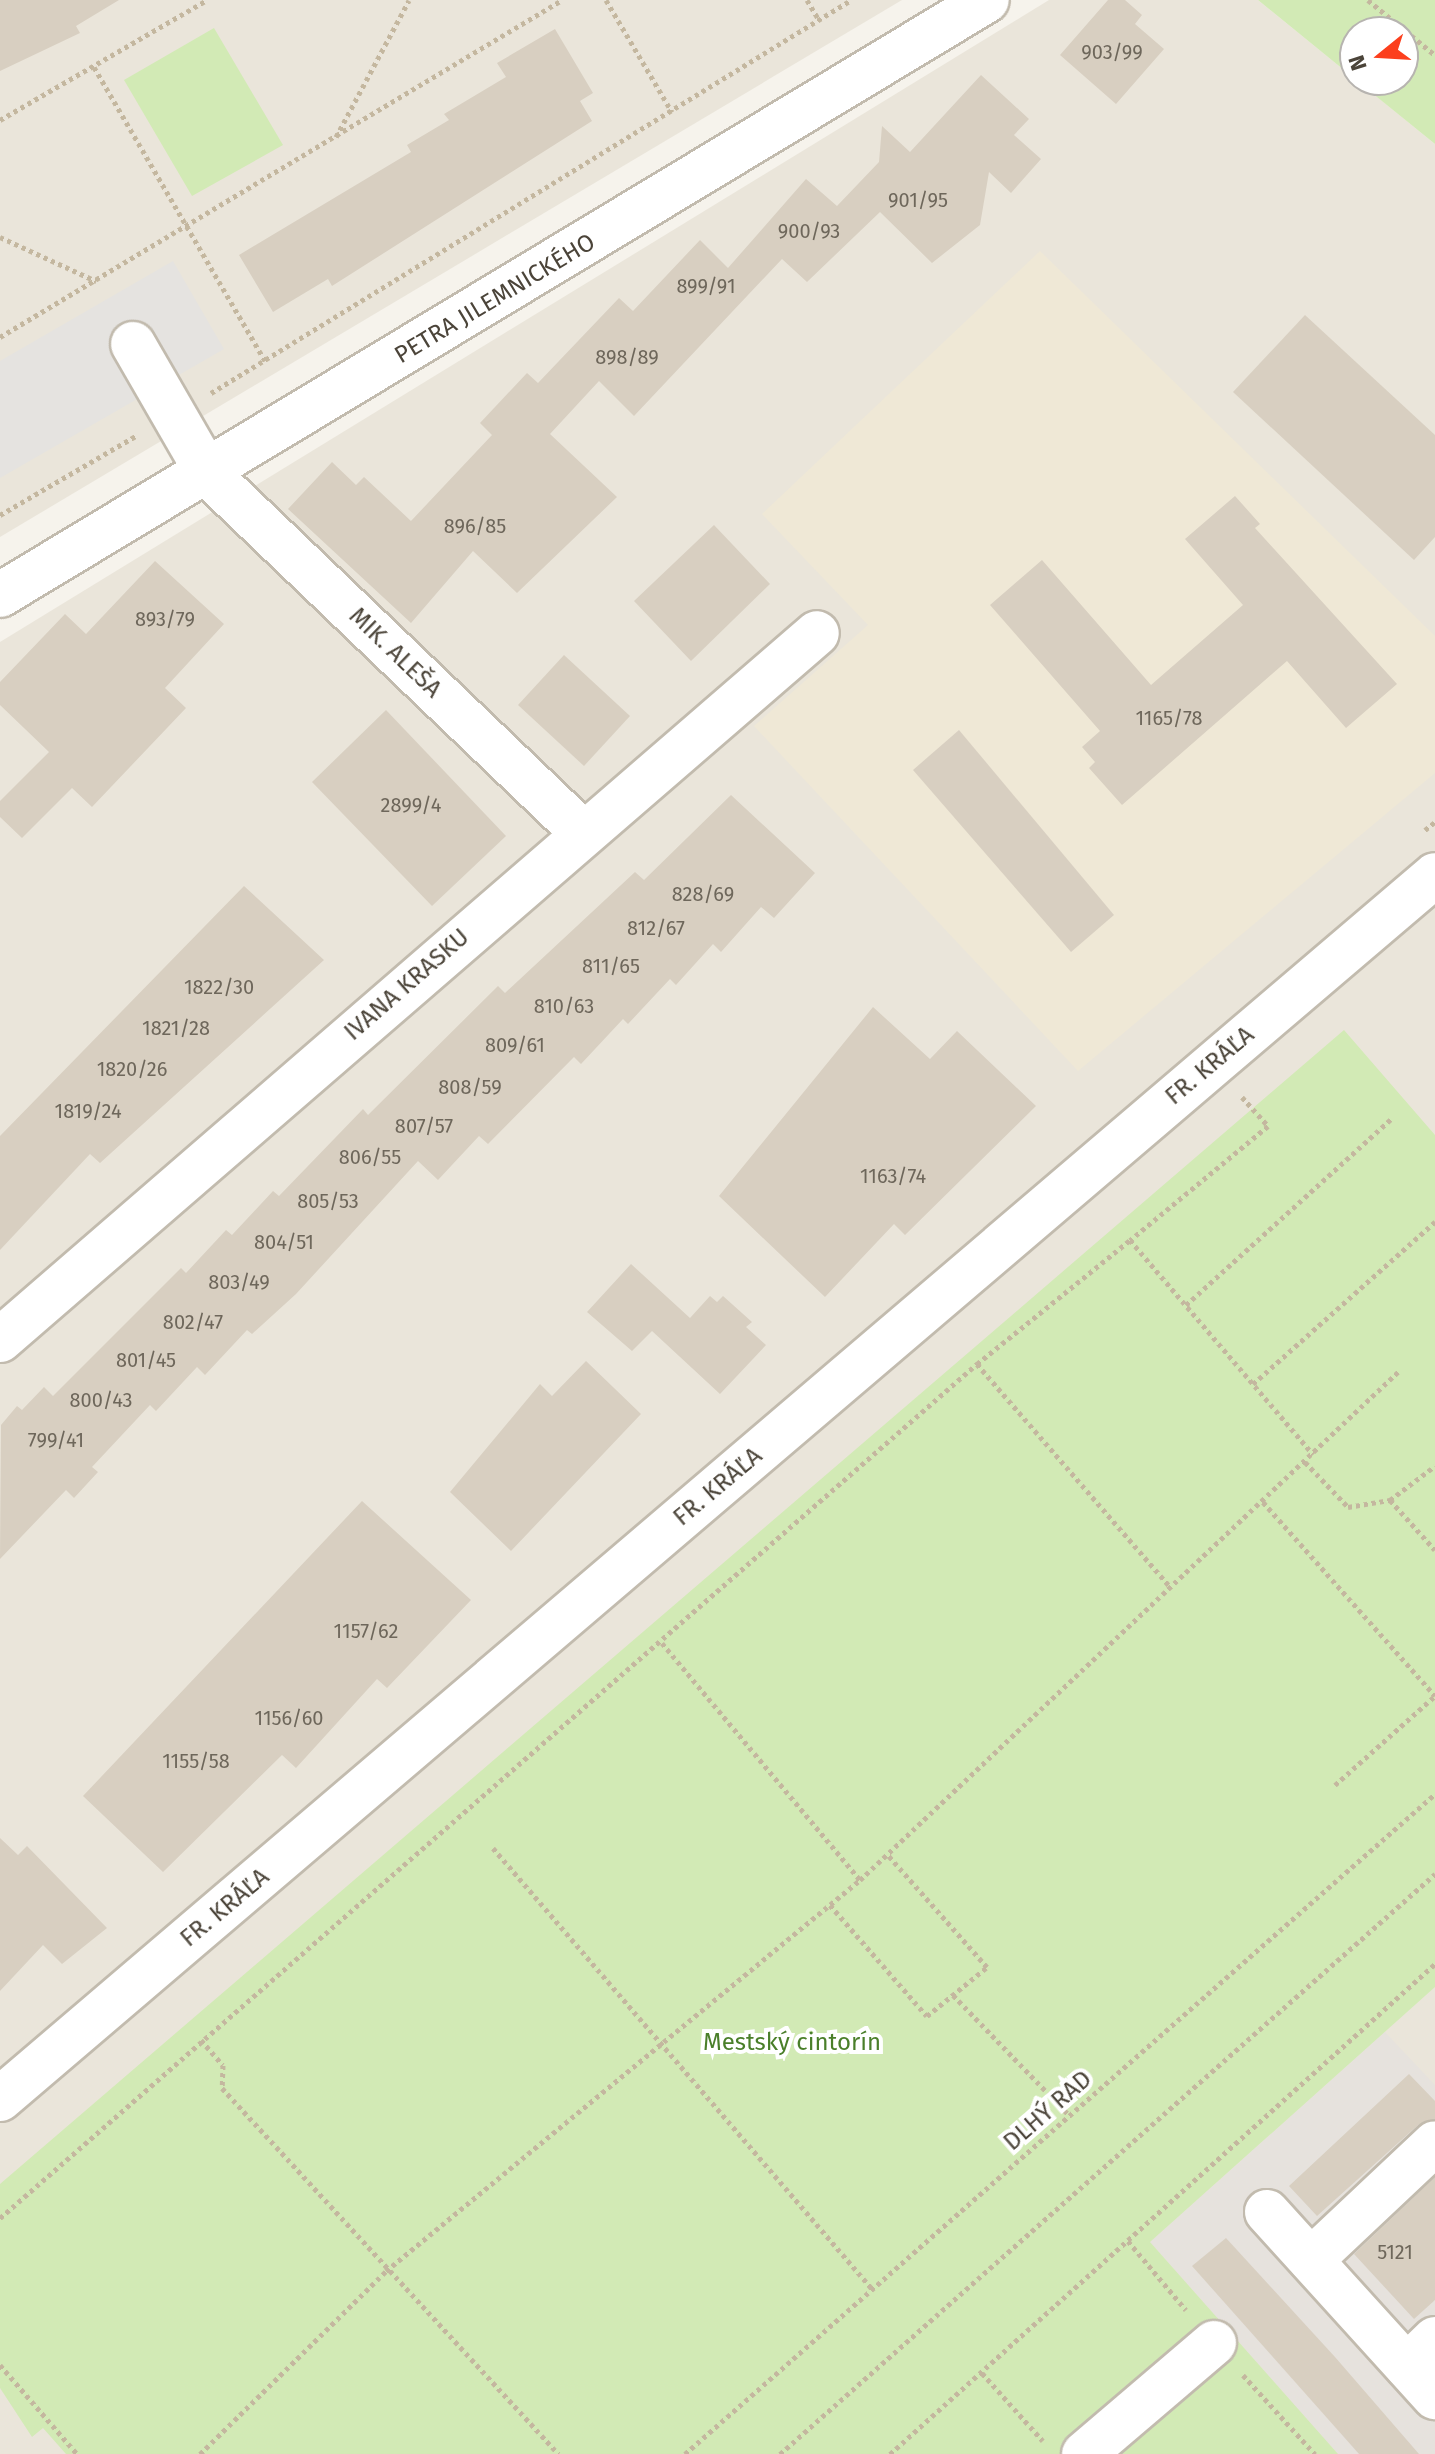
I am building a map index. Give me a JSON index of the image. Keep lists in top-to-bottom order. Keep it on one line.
{"streets":{"street":["PETRA JILEMNICKÉHO","MIK. ALEŠA","IVANA KRASKU","FR. KRÁĽA"],"path":["DLHÝ RAD"]},"crossings":[["PETRA JILEMNICKÉHO","MIK. ALEŠA"],["MIK. ALEŠA","IVANA KRASKU"]],"parks":["Mestský cintorín"],"house_numbers":["903/99","901/95","900/93","899/91","898/89","896/85","893/79","1165/78","2899/4","828/69","812/67","811/65","1822/30","810/63","1821/28","809/61","1820/26","808/59","1819/24","807/57","806/55","1163/74","805/53","804/51","803/49","802/47","801/45","800/43","799/41","1157/62","1156/60","1155/58","5121"],"north":"left"}
